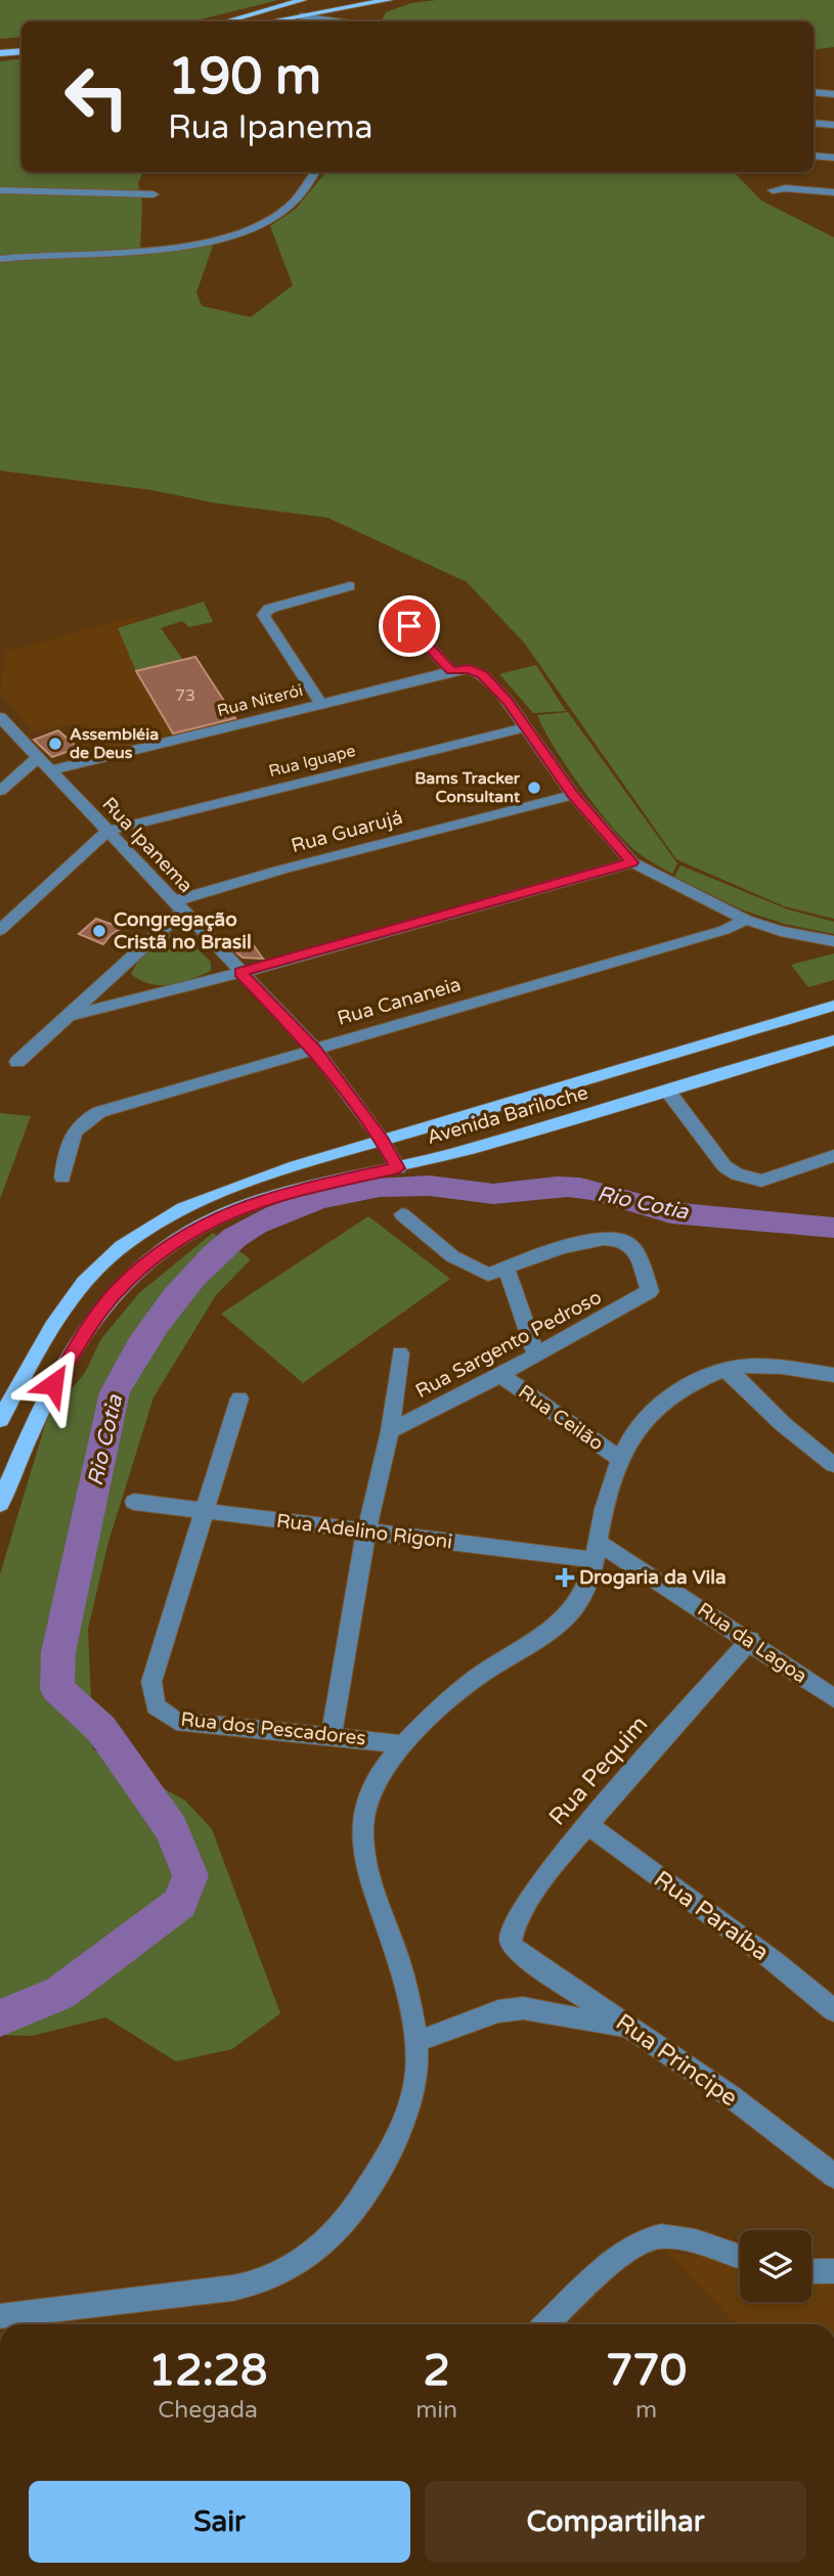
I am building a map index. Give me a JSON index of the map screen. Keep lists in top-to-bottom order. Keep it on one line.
{"streets":{"main road":["Avenida Bariloche"],"street":["Rua Niterói","Rua Iguape","Rua Guarujá","Rua Ipanema","Rua Cananeia","Rua Sargento Pedroso","Rua Ceilão","Rua Adelino Rigoni","Rua da Lagoa","Rua dos Pescadores","Rua Pequim","Rua Paraíba","Rua Principe"]},"crossings":[["Rua Niterói","Rua Iguape"],["Rua Niterói","Rua Ipanema"],["Rua Iguape","Rua Ipanema"],["Rua Guarujá","Rua Ipanema"],["Rua Ipanema","Rua Cananeia"],["Rua Ipanema","Avenida Bariloche"],["Rua Sargento Pedroso","Rua Ceilão"],["Rua Adelino Rigoni","Rua da Lagoa"],["Rua Adelino Rigoni","Rua dos Pescadores"],["Rua da Lagoa","Rua Pequim"],["Rua Pequim","Rua Paraíba"],["Rua Pequim","Rua Principe"]],"water":["Rio Cotia"],"places":{"other":["Assembléia de Deus","Bams Tracker Consultant","Congregação Cristã no Brasil"],"health":["Drogaria da Vila"]},"house_numbers":["73"],"page":{"turn":["190 m","Rua Ipanema"],"eta":["12:28","Chegada","2","min","770","m"],"buttons":["Sair","Compartilhar"]}}
